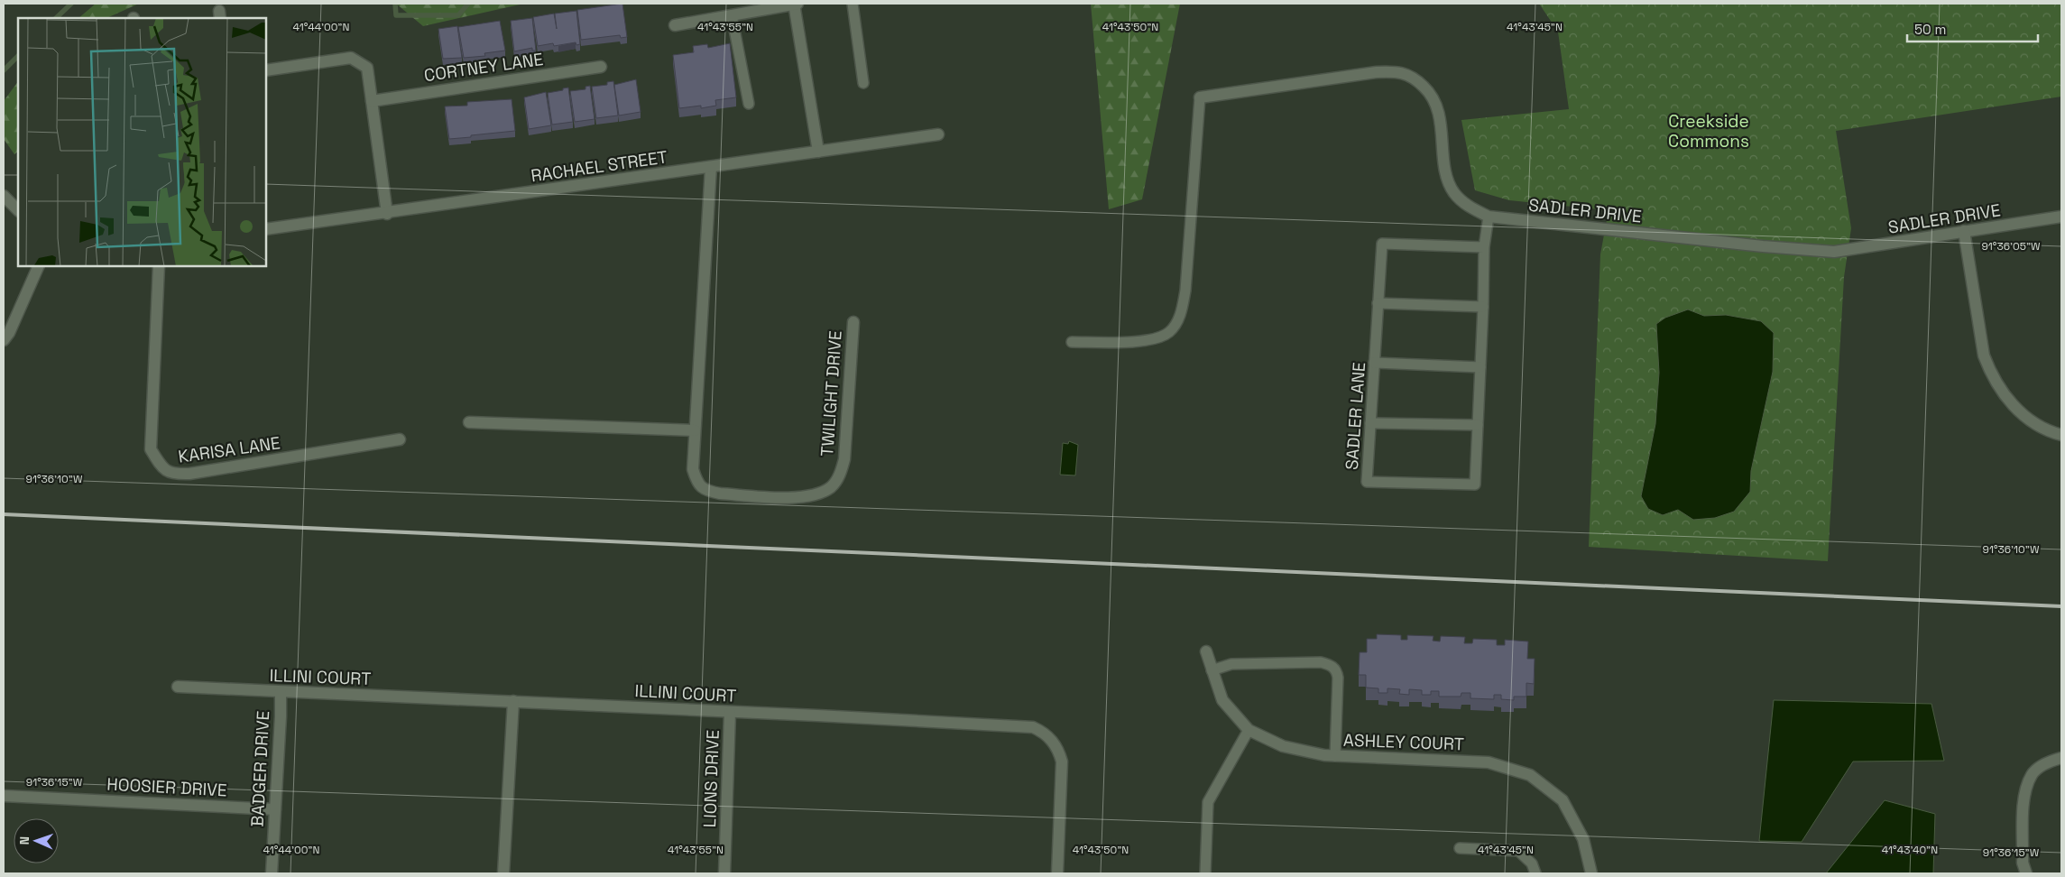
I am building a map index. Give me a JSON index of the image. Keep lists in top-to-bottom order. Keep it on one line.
{"streets":{"street":["CORTNEY LANE","RACHAEL STREET","SADLER DRIVE","TWILIGHT DRIVE","KARISA LANE","ILLINI COURT","ASHLEY COURT","BADGER DRIVE","LIONS DRIVE","HOOSIER DRIVE"],"lane":["SADLER LANE"]},"crossings":[["RACHAEL STREET","TWILIGHT DRIVE"],["SADLER DRIVE","SADLER LANE"],["ILLINI COURT","BADGER DRIVE"],["ILLINI COURT","LIONS DRIVE"],["BADGER DRIVE","HOOSIER DRIVE"]],"parks":["Creekside Commons"],"scale_bar":"50 m","north":"left","coordinates":["41°44'00\"N","41°43'55\"N","41°43'50\"N","41°43'45\"N","91°36'05\"W","91°36'10\"W","91°36'15\"W","41°43'40\"N"]}
